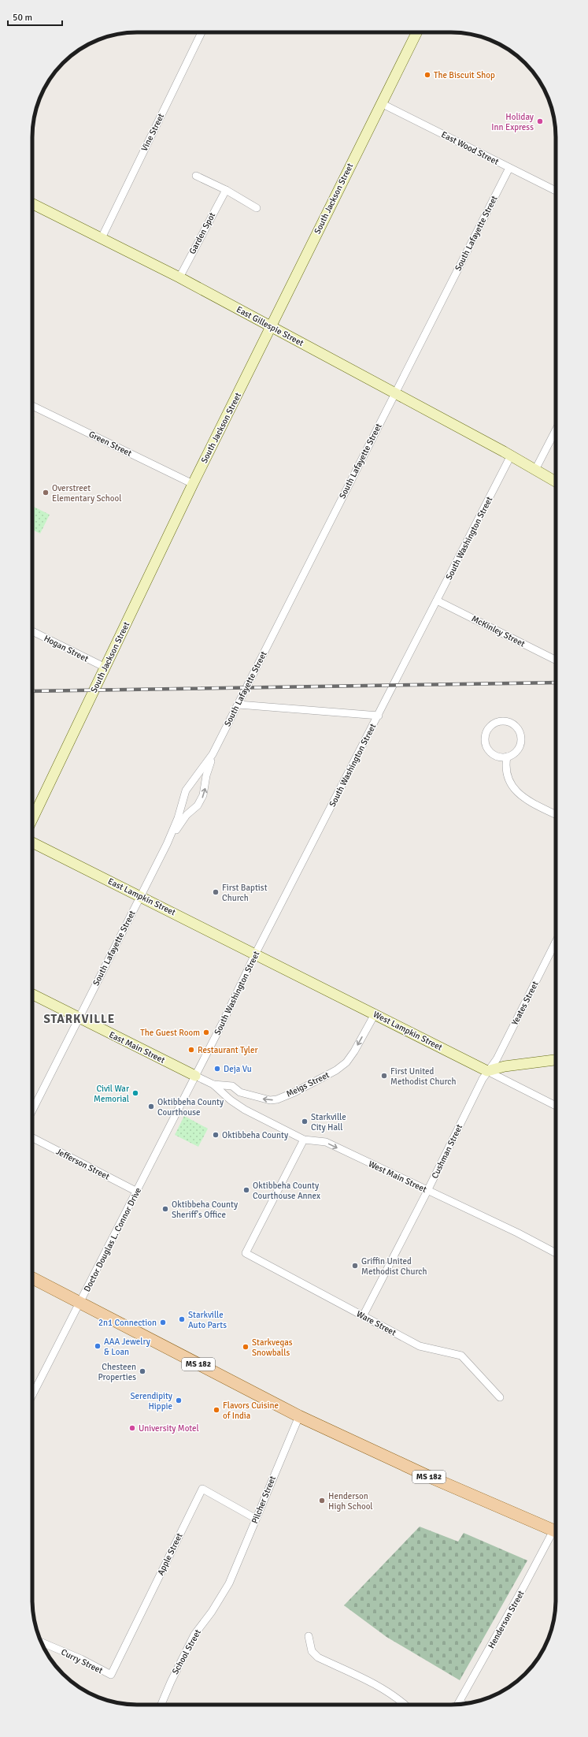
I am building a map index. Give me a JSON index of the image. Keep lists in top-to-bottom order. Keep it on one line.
{"streets":{"main road":["MS 182"],"street":["Vine Street","East Wood Street","South Jackson Street","Garden Spot","South Lafayette Street","East Gillespie Street","Green Street","South Washington Street","McKinley Street","Hogan Street","East Lampkin Street","Yeates Street","West Lampkin Street","East Main Street","Meigs Street","Cushman Street","Jefferson Street","West Main Street","Doctor Douglas L. Connor Drive","Ware Street","Pilcher Street","Apple Street","Henderson Street","School Street","Curry Street"]},"crossings":[["Vine Street","East Gillespie Street"],["East Wood Street","South Jackson Street"],["East Wood Street","South Lafayette Street"],["South Jackson Street","East Gillespie Street"],["South Jackson Street","Green Street"],["South Jackson Street","Hogan Street"],["Garden Spot","East Gillespie Street"],["South Lafayette Street","East Gillespie Street"],["South Lafayette Street","East Lampkin Street"],["South Lafayette Street","East Main Street"],["East Gillespie Street","South Washington Street"],["South Washington Street","McKinley Street"],["South Washington Street","East Lampkin Street"],["South Washington Street","West Lampkin Street"],["South Washington Street","East Main Street"],["South Washington Street","West Main Street"],["South Washington Street","Doctor Douglas L. Connor Drive"],["East Lampkin Street","West Lampkin Street"],["Yeates Street","West Lampkin Street"],["Yeates Street","Cushman Street"],["West Lampkin Street","Meigs Street"],["West Lampkin Street","Cushman Street"],["East Main Street","West Main Street"],["East Main Street","Doctor Douglas L. Connor Drive"],["Meigs Street","West Main Street"],["Cushman Street","West Main Street"],["Cushman Street","Ware Street"],["Jefferson Street","Doctor Douglas L. Connor Drive"],["West Main Street","Doctor Douglas L. Connor Drive"],["West Main Street","Ware Street"],["Doctor Douglas L. Connor Drive","MS 182"],["MS 182","Pilcher Street"],["Pilcher Street","Apple Street"],["Pilcher Street","School Street"],["Apple Street","Curry Street"]],"one_way":["Meigs Street"],"districts":["STARKVILLE"],"places":["The Biscuit Shop","Holiday Inn Express","Overstreet Elementary School","First Baptist Church","The Guest Room","Restaurant Tyler","Deja Vu","First United Methodist Church","Civil War Memorial","Oktibbeha County Courthouse","Starkville City Hall","Oktibbeha County","Oktibbeha County Courthouse Annex","Oktibbeha County Sheriff's Office","Griffin United Methodist Church","Starkville Auto Parts","2n1 Connection","AAA Jewelry & Loan","Starkvegas Snowballs","Chesteen Properties","Serendipity Hippie","Flavors Cuisine of India","University Motel","Henderson High School"],"scale_bar":"50 m"}
